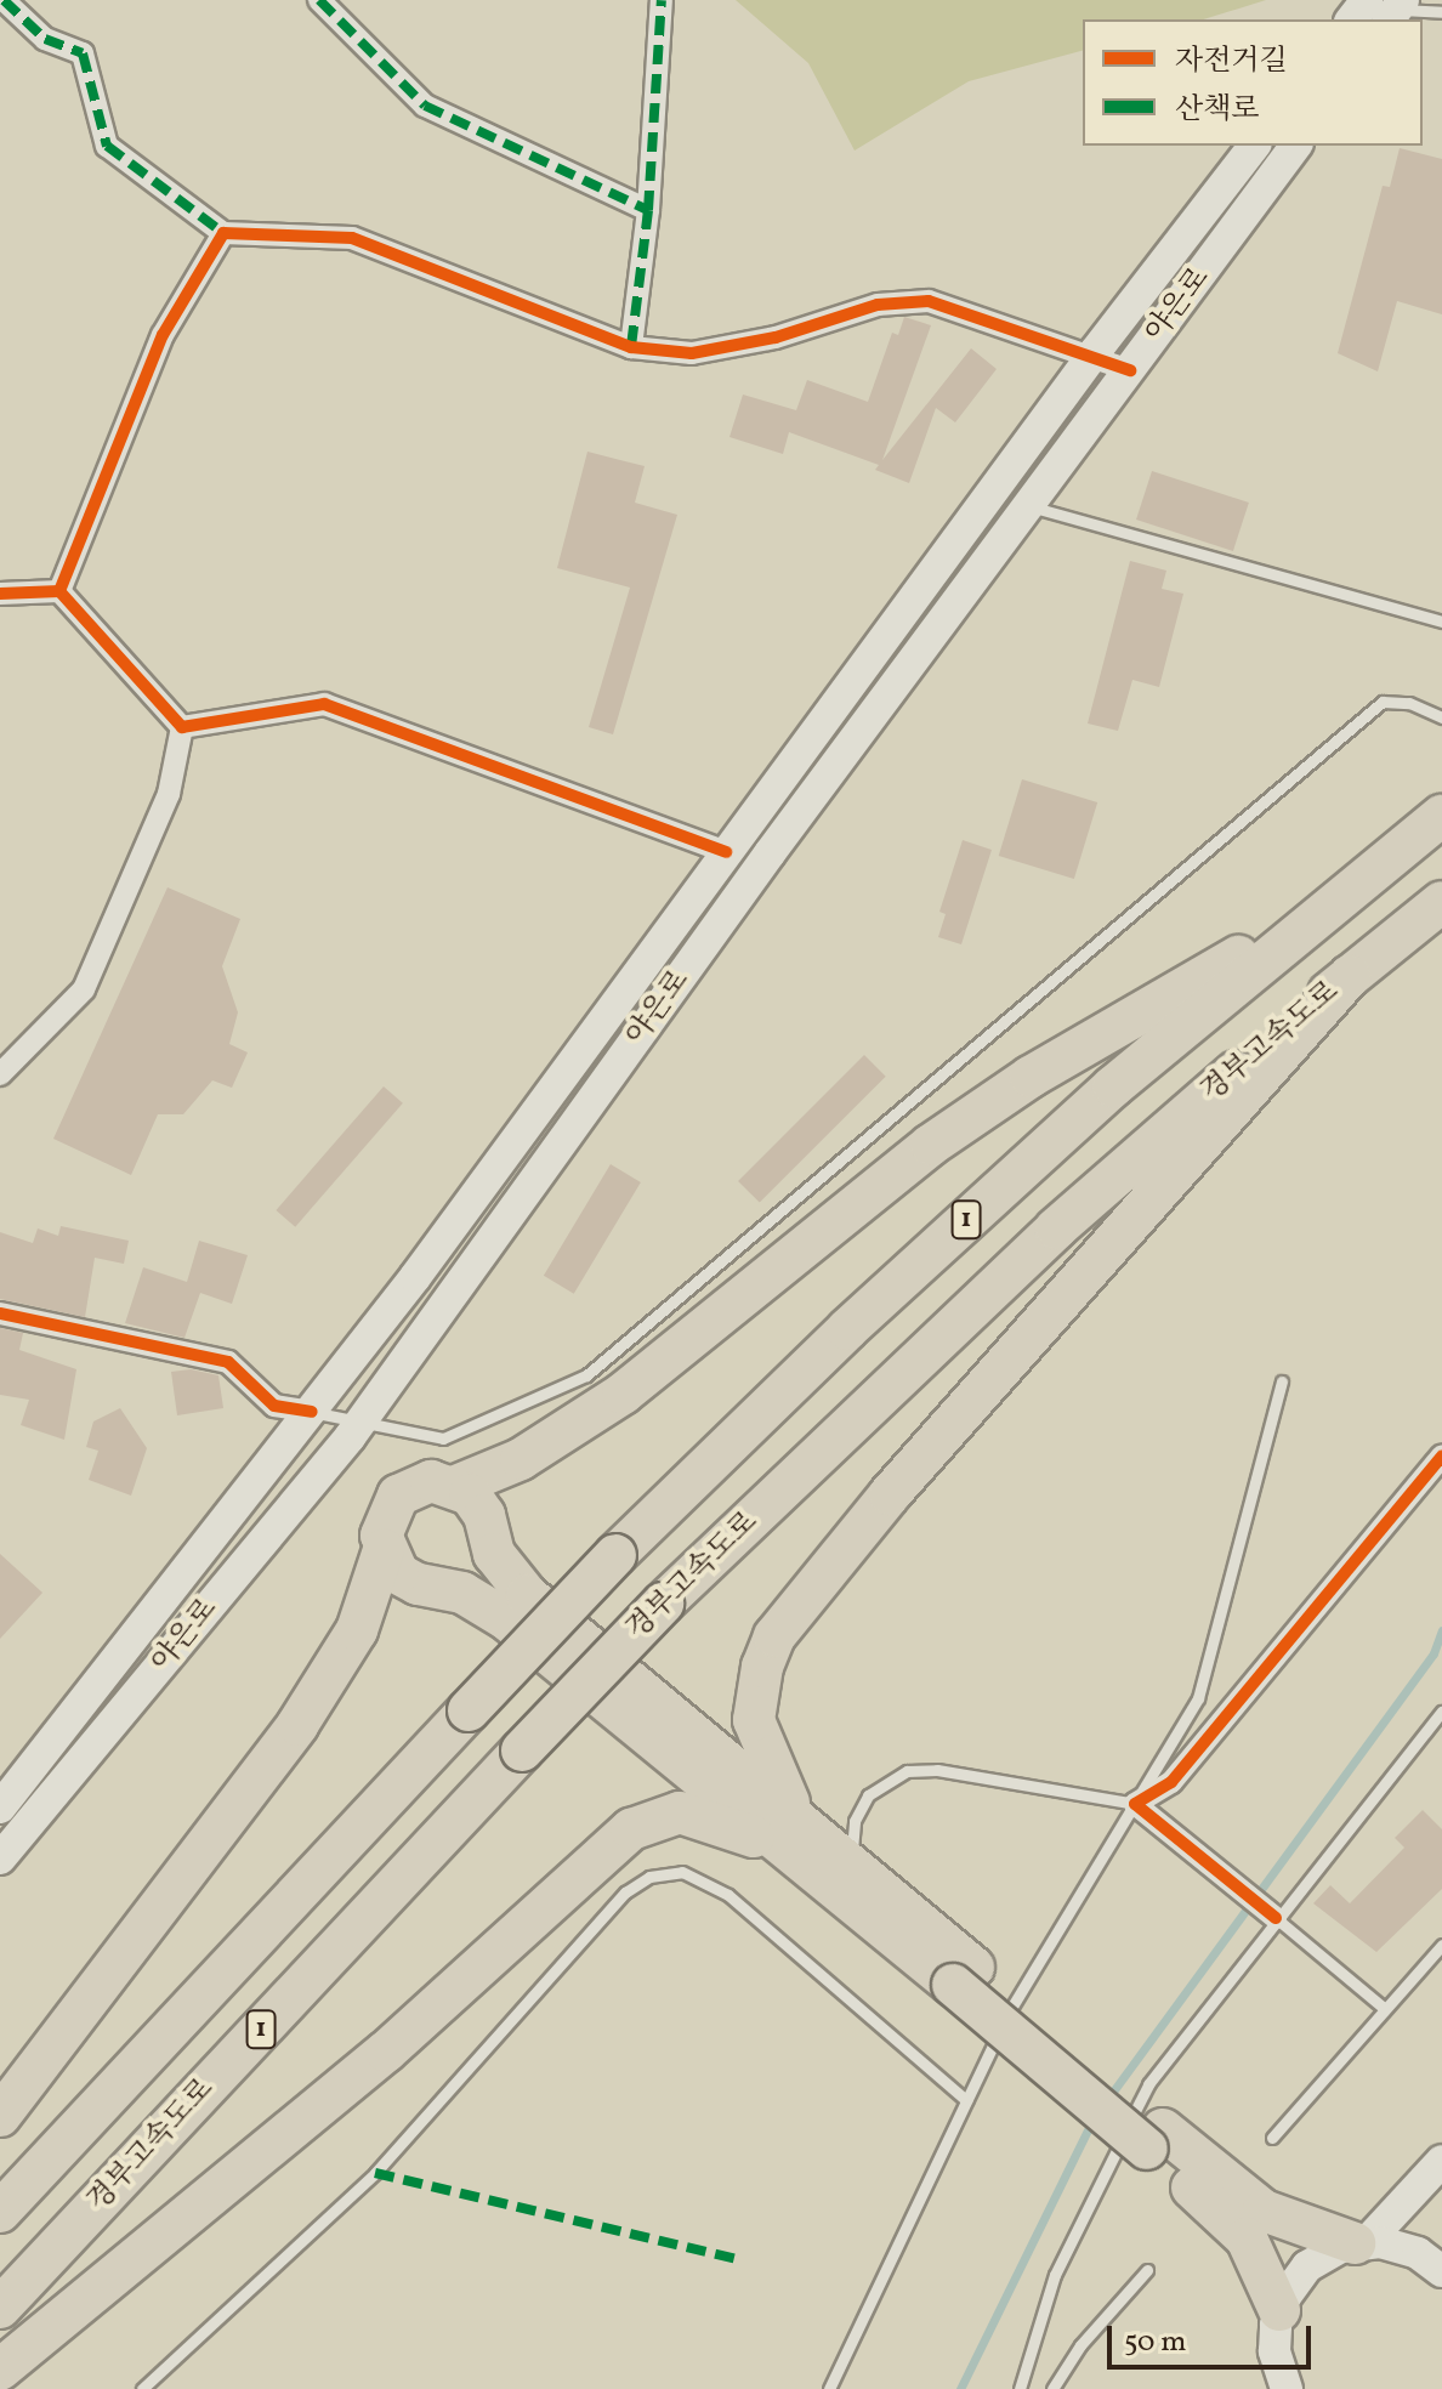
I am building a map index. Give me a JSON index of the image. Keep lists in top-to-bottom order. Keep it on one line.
{"streets":{"highway":["경부고속도로","1"],"main road":["야은로"]},"legend":["자전거길","산책로"],"scale_bar":"50 m"}
